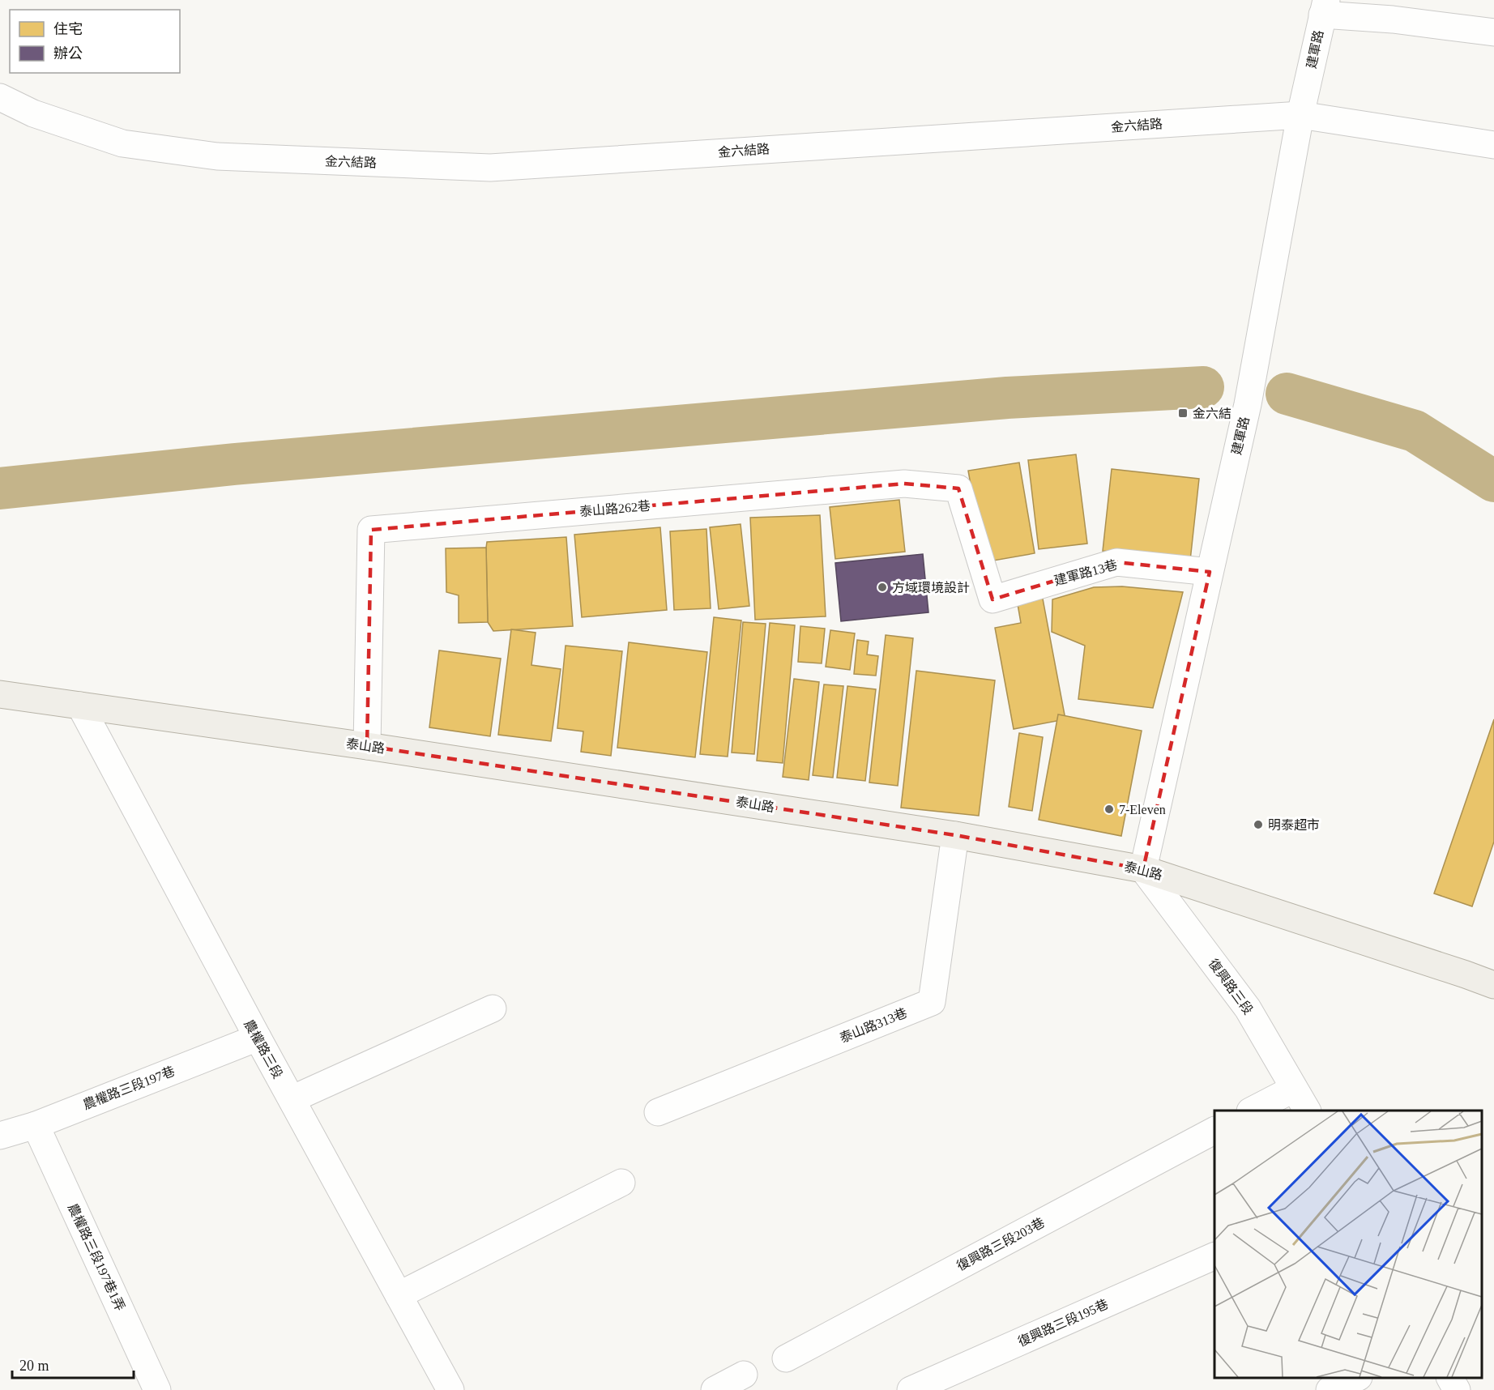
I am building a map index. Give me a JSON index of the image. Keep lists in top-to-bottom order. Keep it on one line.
{"streets":{"main road":["泰山路"],"street":["建軍路","金六結路","泰山路262巷","建軍路13巷","復興路三段","泰山路313巷","農權路三段","農權路三段197巷","復興路三段203巷","農權路三段197巷1弄","復興路三段195巷"]},"crossings":[["建軍路","金六結路"],["建軍路","建軍路13巷"],["建軍路","泰山路"],["建軍路","復興路三段"],["泰山路262巷","建軍路13巷"],["泰山路262巷","泰山路"],["泰山路","復興路三段"],["泰山路","泰山路313巷"],["泰山路","農權路三段"],["農權路三段","農權路三段197巷"],["農權路三段197巷","農權路三段197巷1弄"]],"places":{"transit":["金六結"],"other":["方域環境設計","7-Eleven","明泰超市"]},"legend":["住宅","辦公"],"scale_bar":"20 m"}
